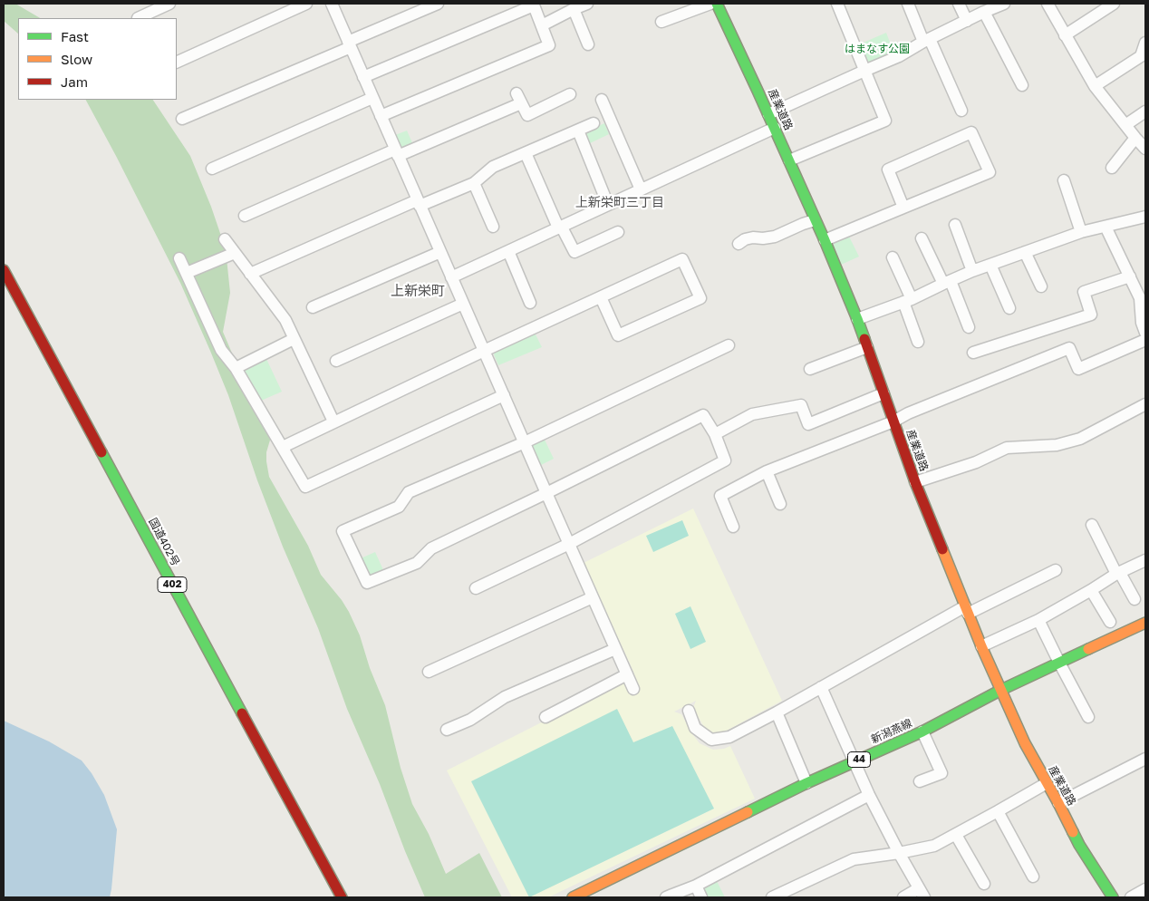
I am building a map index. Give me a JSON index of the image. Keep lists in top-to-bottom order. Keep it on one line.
{"streets":{"main road":["産業道路","国道402号","402","新潟燕線","44"]},"crossings":[["産業道路","新潟燕線"]],"districts":["上新栄町三丁目","上新栄町"],"parks":["はまなす公園"],"legend":["Fast","Slow","Jam"]}
